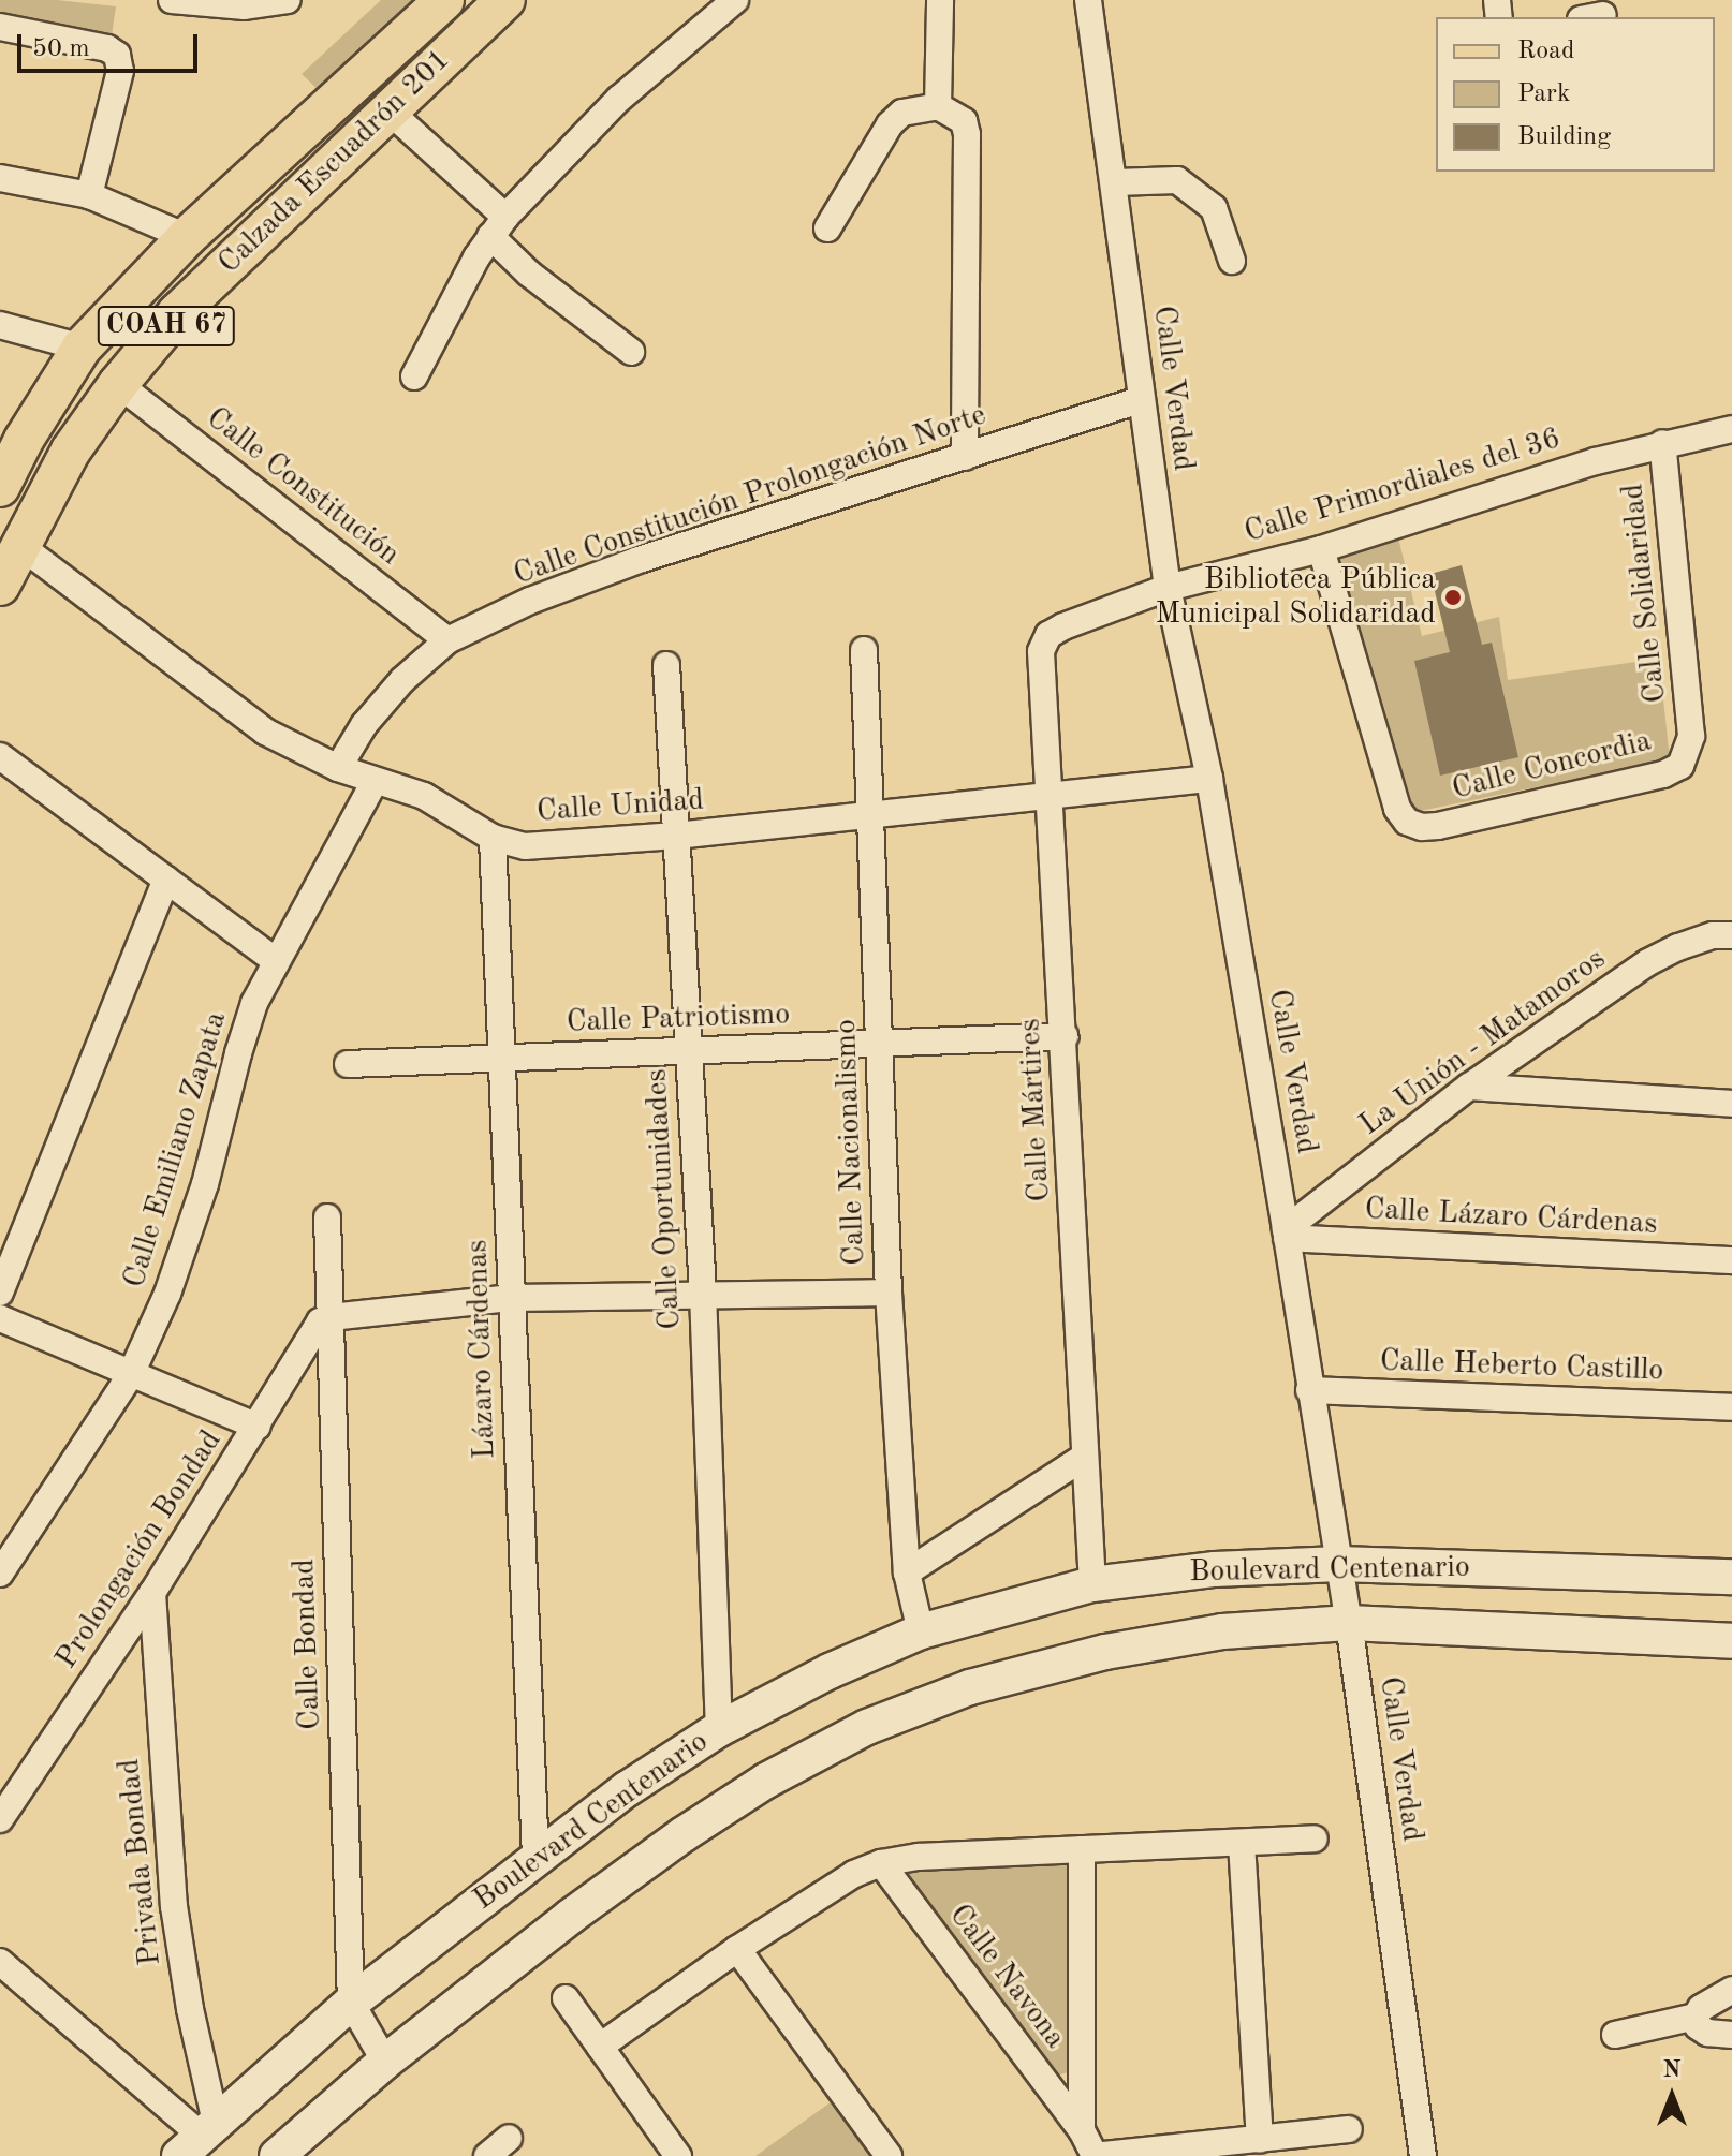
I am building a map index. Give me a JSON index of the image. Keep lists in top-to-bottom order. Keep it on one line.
{"streets":{"main road":["Calzada Escuadrón 201","COAH 67","Boulevard Centenario"],"street":["Calle Verdad","Calle Primordiales del 36","Calle Constitución","Calle Constitución Prolongación Norte","Calle Solidaridad","Calle Concordia","Calle Unidad","Calle Patriotismo","La Unión - Matamoros","Calle Mártires","Calle Nacionalismo","Calle Emiliano Zapata","Calle Oportunidades","Calle Lázaro Cárdenas","Lázaro Cárdenas","Calle Heberto Castillo","Prolongación Bondad","Calle Bondad","Privada Bondad","Calle Navona"]},"crossings":[["Calzada Escuadrón 201","Calle Constitución"],["Calzada Escuadrón 201","Calle Unidad"],["Calle Verdad","Calle Primordiales del 36"],["Calle Verdad","Calle Constitución Prolongación Norte"],["Calle Verdad","Calle Unidad"],["Calle Verdad","La Unión - Matamoros"],["Calle Verdad","Calle Lázaro Cárdenas"],["Calle Verdad","Calle Heberto Castillo"],["Calle Verdad","Boulevard Centenario"],["Calle Primordiales del 36","Calle Solidaridad"],["Calle Primordiales del 36","Calle Concordia"],["Calle Primordiales del 36","Calle Mártires"],["Calle Constitución","Calle Constitución Prolongación Norte"],["Calle Constitución Prolongación Norte","Calle Unidad"],["Calle Solidaridad","Calle Concordia"],["Calle Unidad","Calle Mártires"],["Calle Unidad","Calle Nacionalismo"],["Calle Unidad","Calle Emiliano Zapata"],["Calle Unidad","Calle Oportunidades"],["Calle Unidad","Lázaro Cárdenas"],["Calle Patriotismo","Calle Mártires"],["Calle Patriotismo","Calle Nacionalismo"],["Calle Patriotismo","Calle Oportunidades"],["Calle Patriotismo","Lázaro Cárdenas"],["La Unión - Matamoros","Calle Lázaro Cárdenas"],["Calle Mártires","Boulevard Centenario"],["Calle Nacionalismo","Boulevard Centenario"],["Calle Oportunidades","Boulevard Centenario"],["Lázaro Cárdenas","Boulevard Centenario"],["Prolongación Bondad","Calle Bondad"],["Prolongación Bondad","Privada Bondad"],["Boulevard Centenario","Calle Bondad"],["Boulevard Centenario","Privada Bondad"]],"places":["Biblioteca Pública Municipal Solidaridad"],"legend":["Road","Park","Building"],"scale_bar":"50 m","north":"top"}
